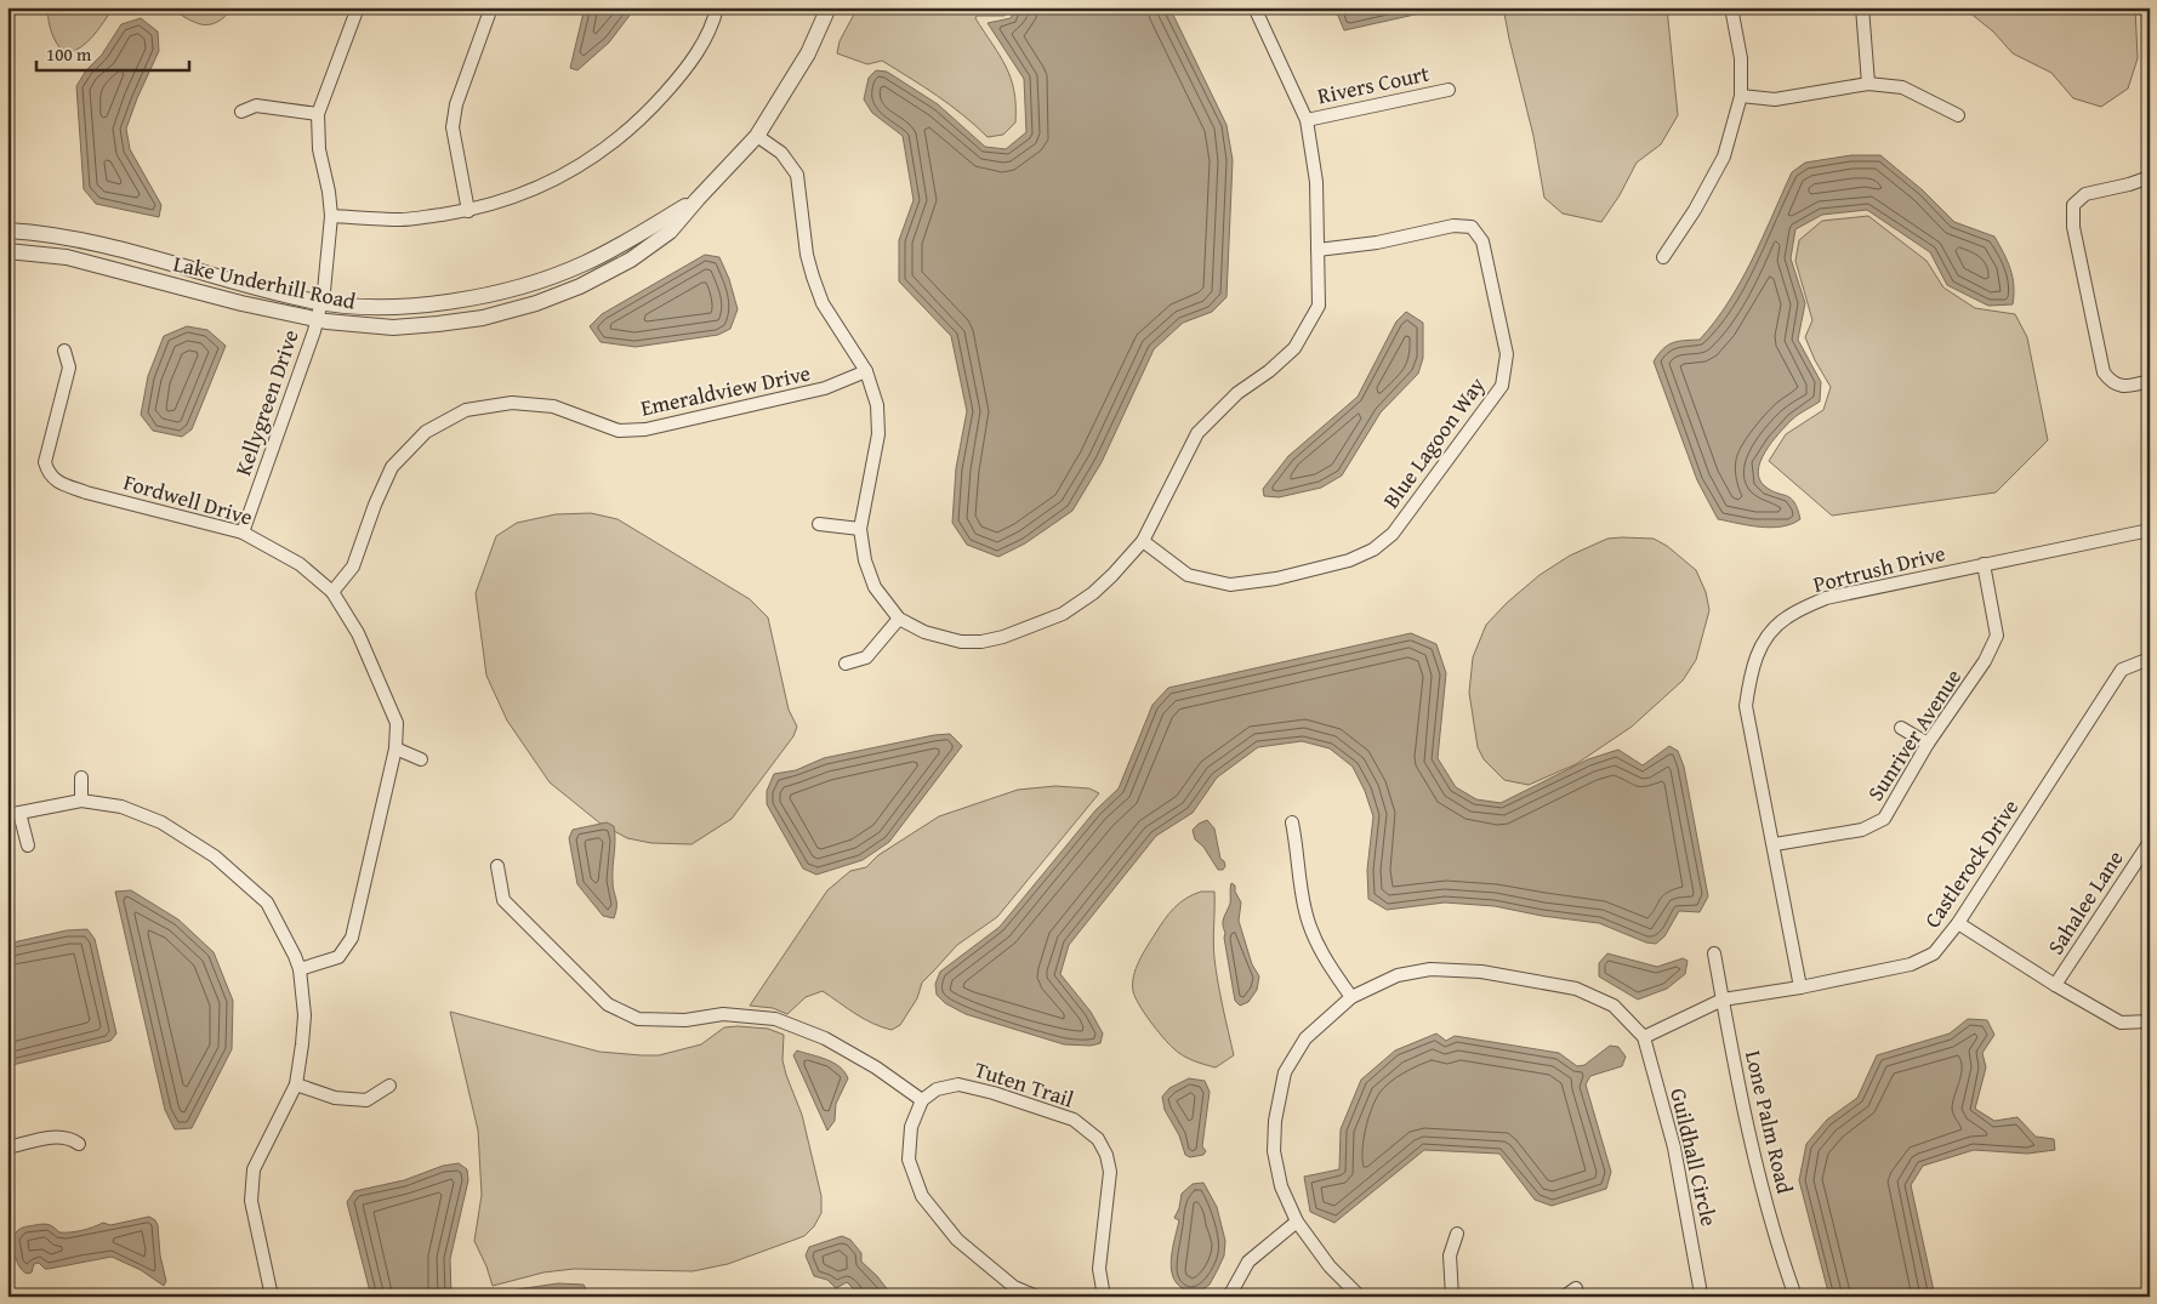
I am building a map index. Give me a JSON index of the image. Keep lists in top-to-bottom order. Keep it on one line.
{"streets":{"street":["Rivers Court","Lake Underhill Road","Emeraldview Drive","Kellygreen Drive","Blue Lagoon Way","Fordwell Drive","Portrush Drive","Sunriver Avenue","Castlerock Drive","Sahalee Lane","Tuten Trail","Lone Palm Road","Guildhall Circle"]},"crossings":[["Lake Underhill Road","Kellygreen Drive"],["Emeraldview Drive","Fordwell Drive"],["Kellygreen Drive","Fordwell Drive"],["Portrush Drive","Sunriver Avenue"],["Portrush Drive","Castlerock Drive"],["Castlerock Drive","Lone Palm Road"]],"scale_bar":"100 m"}
